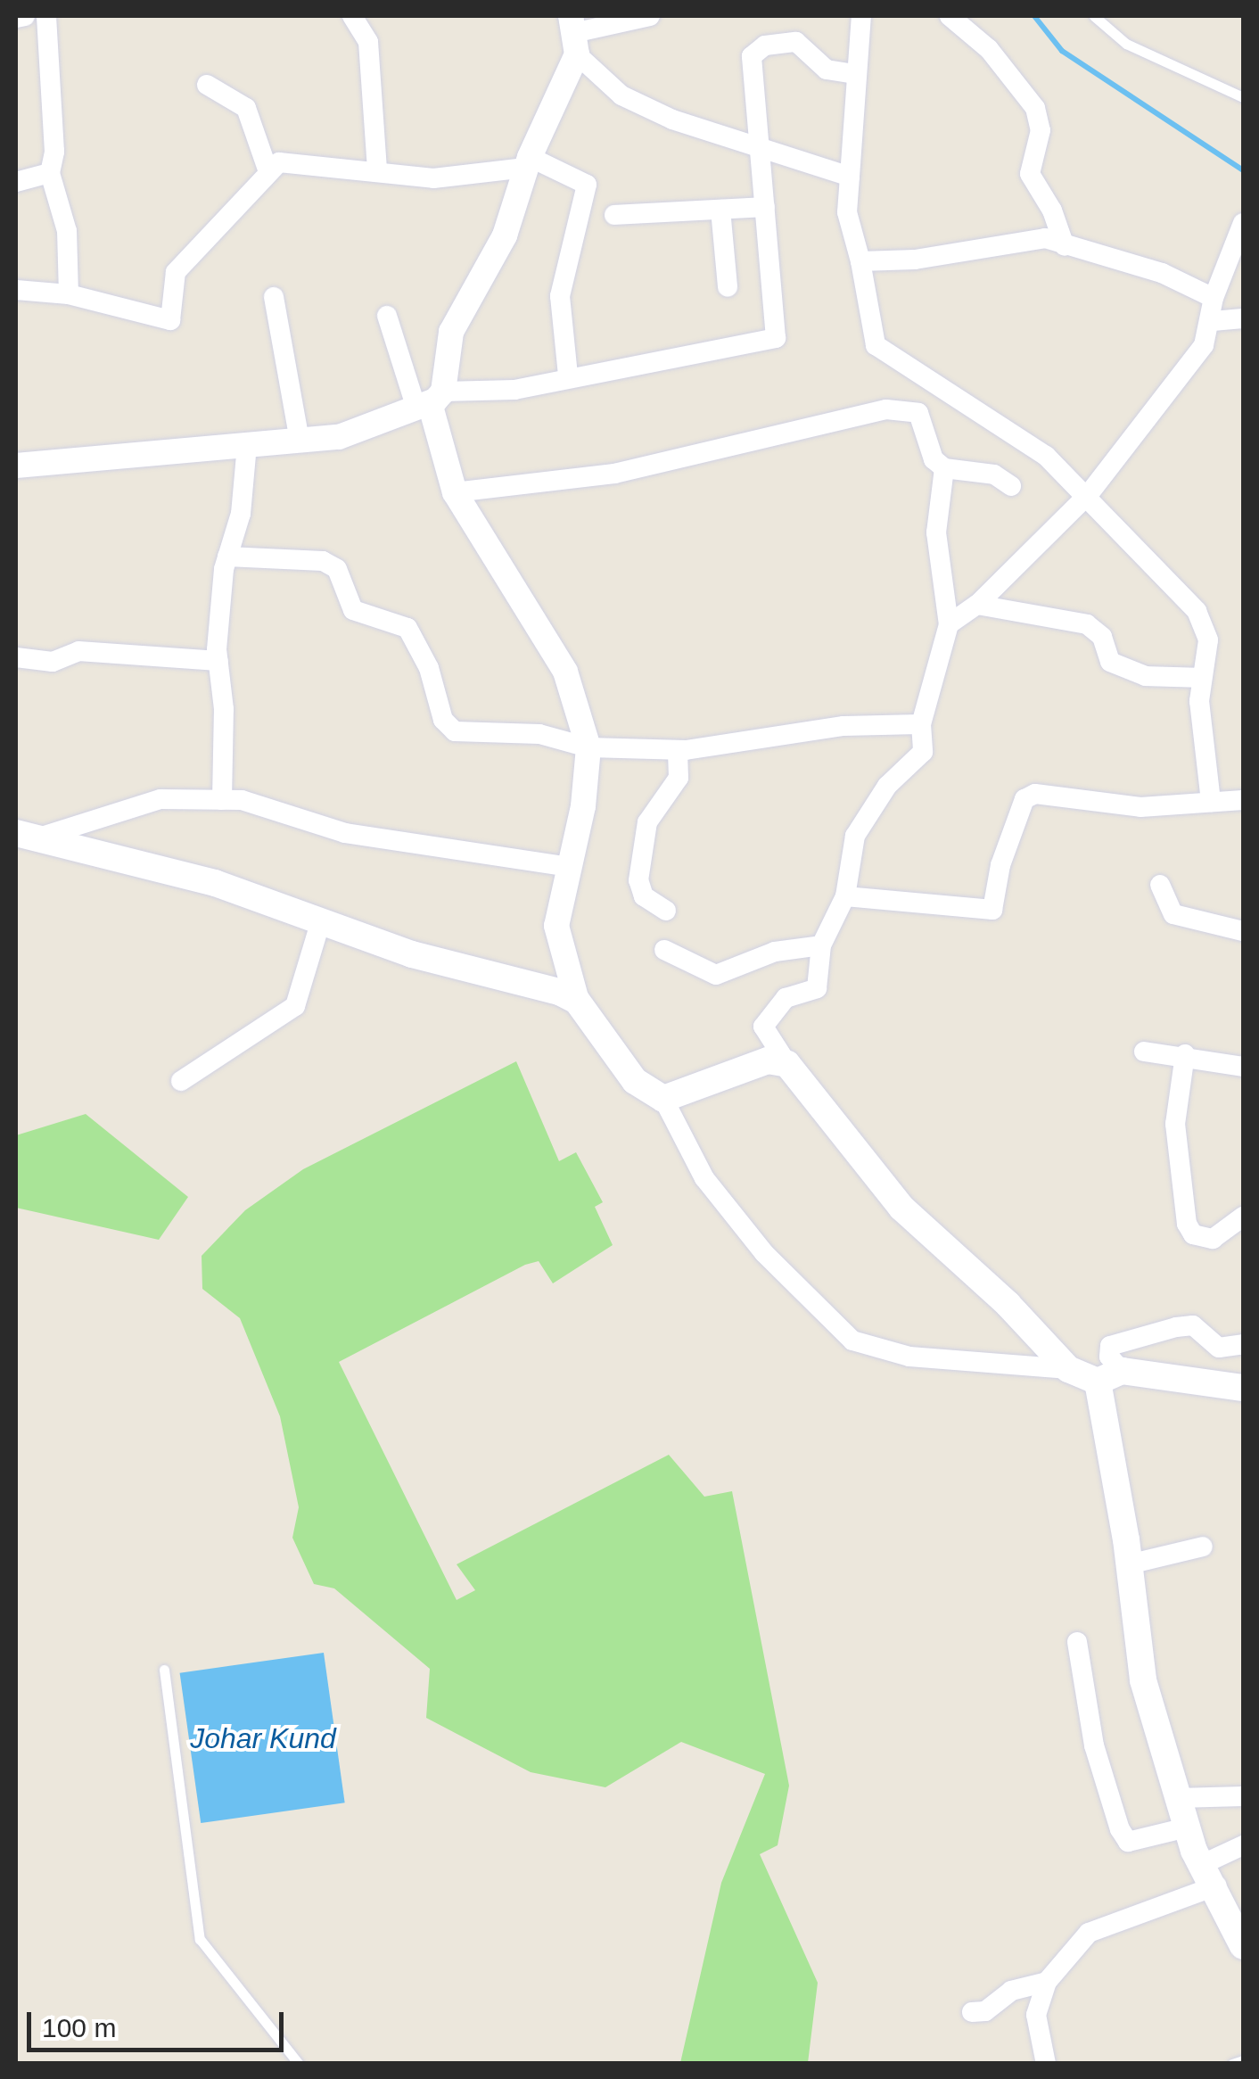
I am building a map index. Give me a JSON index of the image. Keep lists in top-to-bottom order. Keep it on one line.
{"water":["Johar Kund"],"scale_bar":"100 m"}
